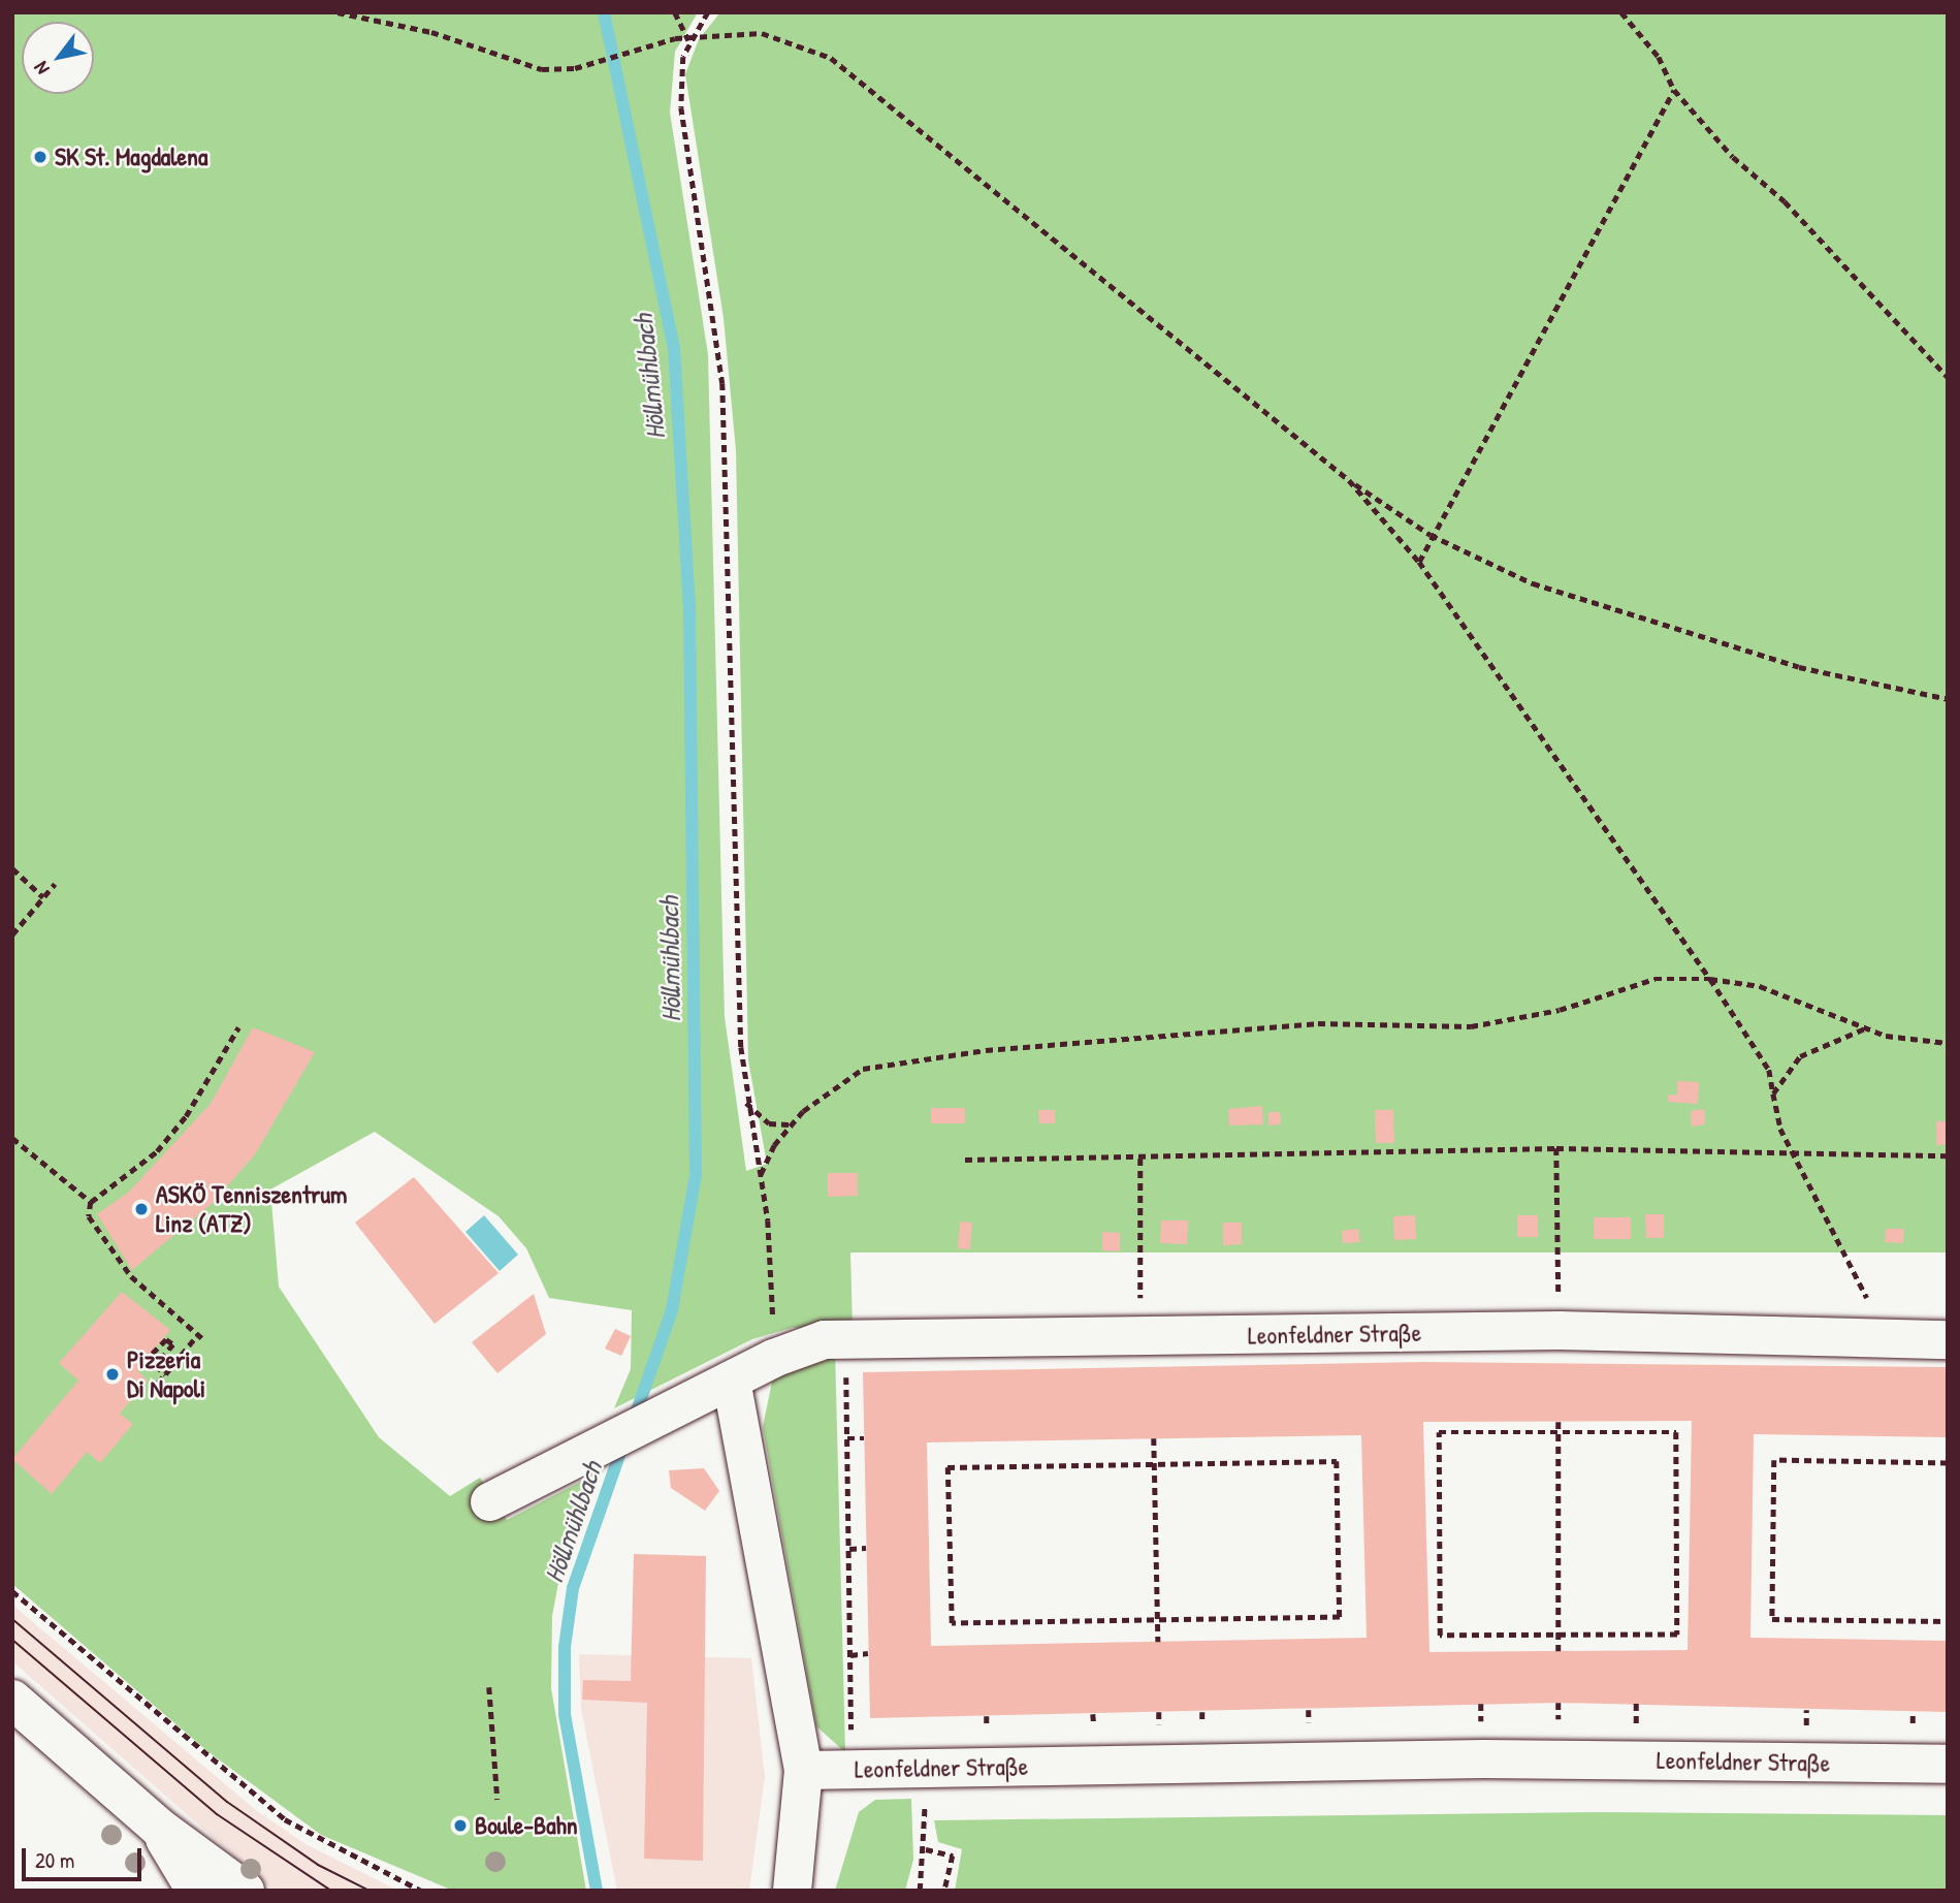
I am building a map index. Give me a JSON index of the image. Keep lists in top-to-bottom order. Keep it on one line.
{"streets":{"street":["Leonfeldner Straße"]},"water":["Höllmühlbach"],"places":["SK St. Magdalena","ASKÖ Tenniszentrum Linz (ATZ)","Pizzeria Di Napoli","Boule-Bahn"],"scale_bar":"20 m","north":"bottom left"}
